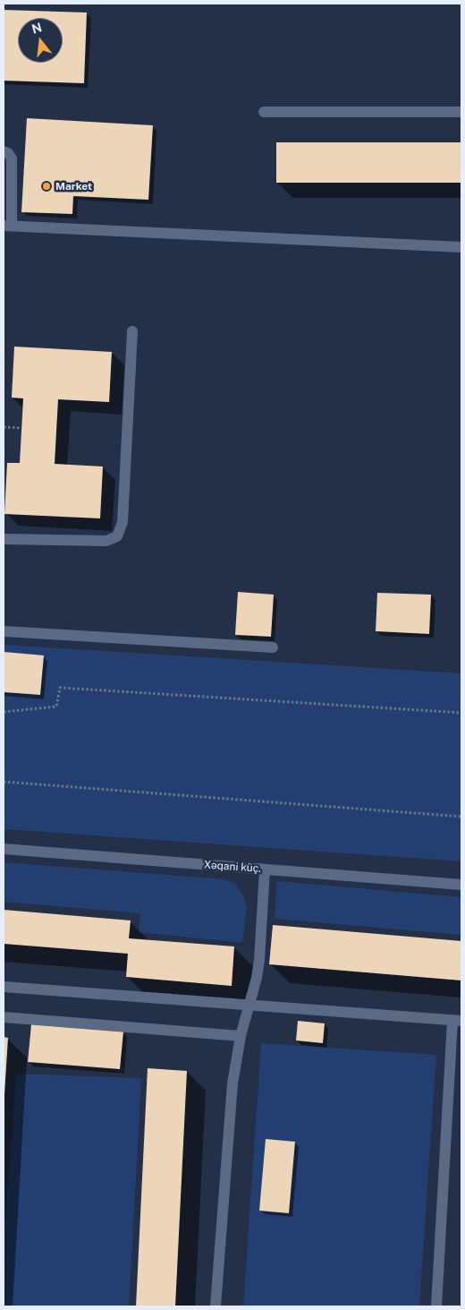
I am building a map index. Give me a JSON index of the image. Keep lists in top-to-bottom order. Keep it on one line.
{"streets":{"street":["Xəqani küç."]},"places":["Market"],"north":"top"}
